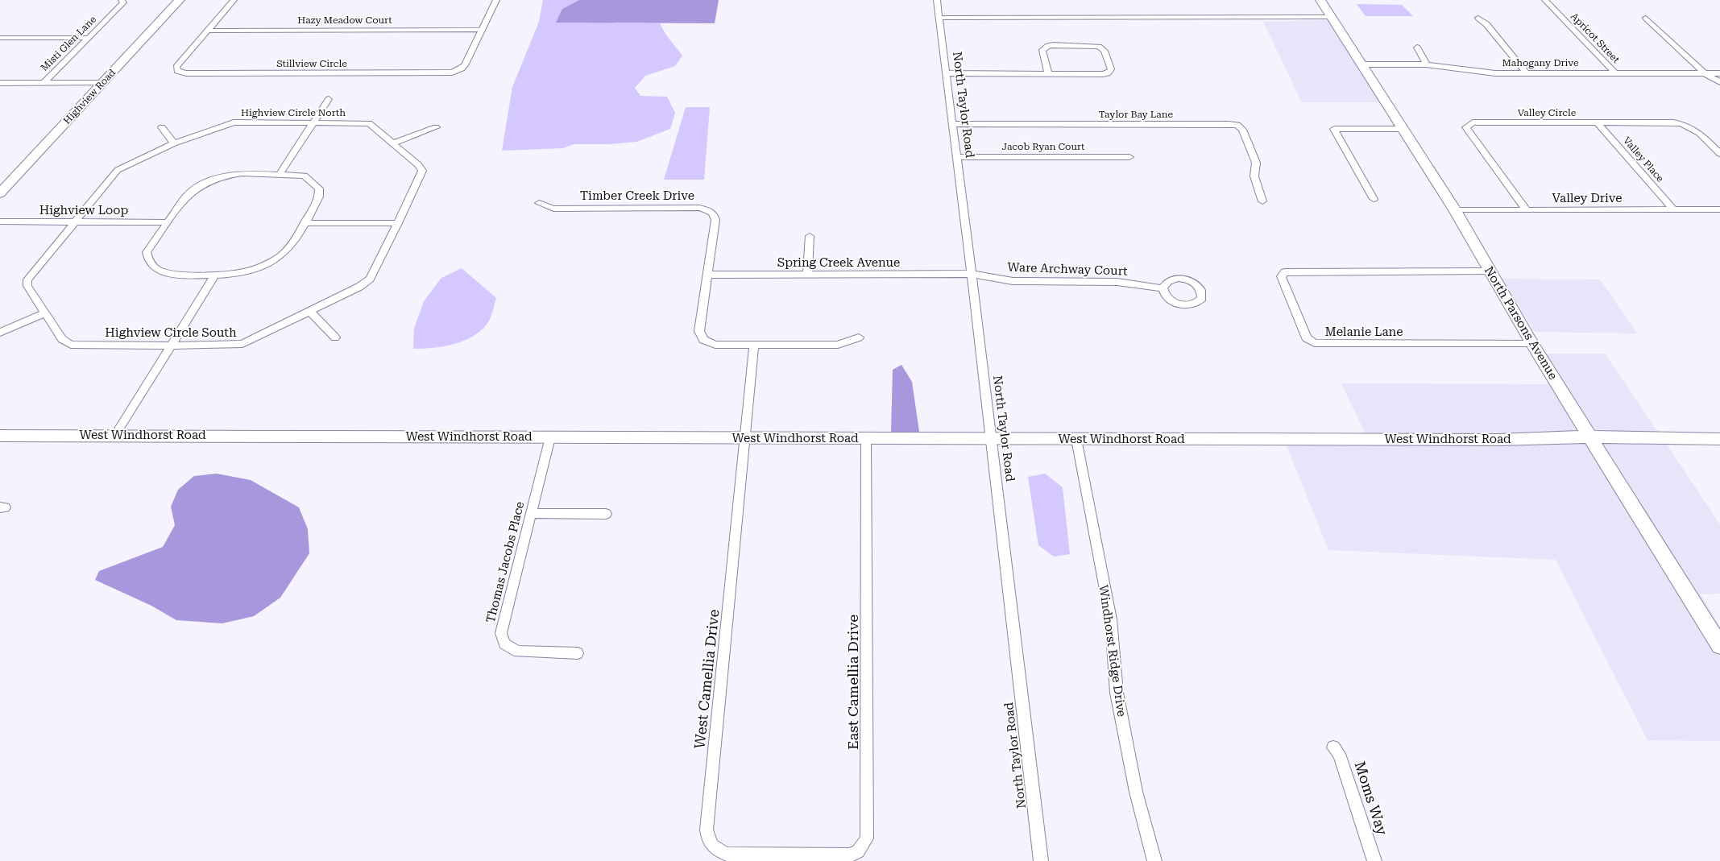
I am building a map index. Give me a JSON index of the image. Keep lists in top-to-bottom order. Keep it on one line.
{"streets":{"street":["Hazy Meadow Court","Apricot Street","Misti Glen Lane","Mahogany Drive","Stillview Circle","Highview Road","North Taylor Road","Highview Circle North","Valley Circle","Taylor Bay Lane","Jacob Ryan Court","Valley Place","Timber Creek Drive","Valley Drive","Highview Loop","Spring Creek Avenue","Ware Archway Court","North Parsons Avenue","Melanie Lane","Highview Circle South","West Windhorst Road","Thomas Jacobs Place","Windhorst Ridge Drive","West Camellia Drive","East Camellia Drive","Moms Way"]},"crossings":[["Hazy Meadow Court","Stillview Circle"],["Apricot Street","Mahogany Drive"],["Mahogany Drive","North Parsons Avenue"],["North Taylor Road","Taylor Bay Lane"],["North Taylor Road","Jacob Ryan Court"],["North Taylor Road","Spring Creek Avenue"],["North Taylor Road","Ware Archway Court"],["North Taylor Road","West Windhorst Road"],["Highview Circle North","Highview Loop"],["Highview Circle North","Highview Circle South"],["Valley Circle","Valley Place"],["Valley Circle","Valley Drive"],["Valley Place","Valley Drive"],["Timber Creek Drive","Spring Creek Avenue"],["Valley Drive","North Parsons Avenue"],["Highview Loop","Highview Circle South"],["Spring Creek Avenue","Ware Archway Court"],["North Parsons Avenue","Melanie Lane"],["North Parsons Avenue","West Windhorst Road"],["West Windhorst Road","Thomas Jacobs Place"],["West Windhorst Road","Windhorst Ridge Drive"],["West Windhorst Road","West Camellia Drive"],["West Windhorst Road","East Camellia Drive"],["West Camellia Drive","East Camellia Drive"]]}
